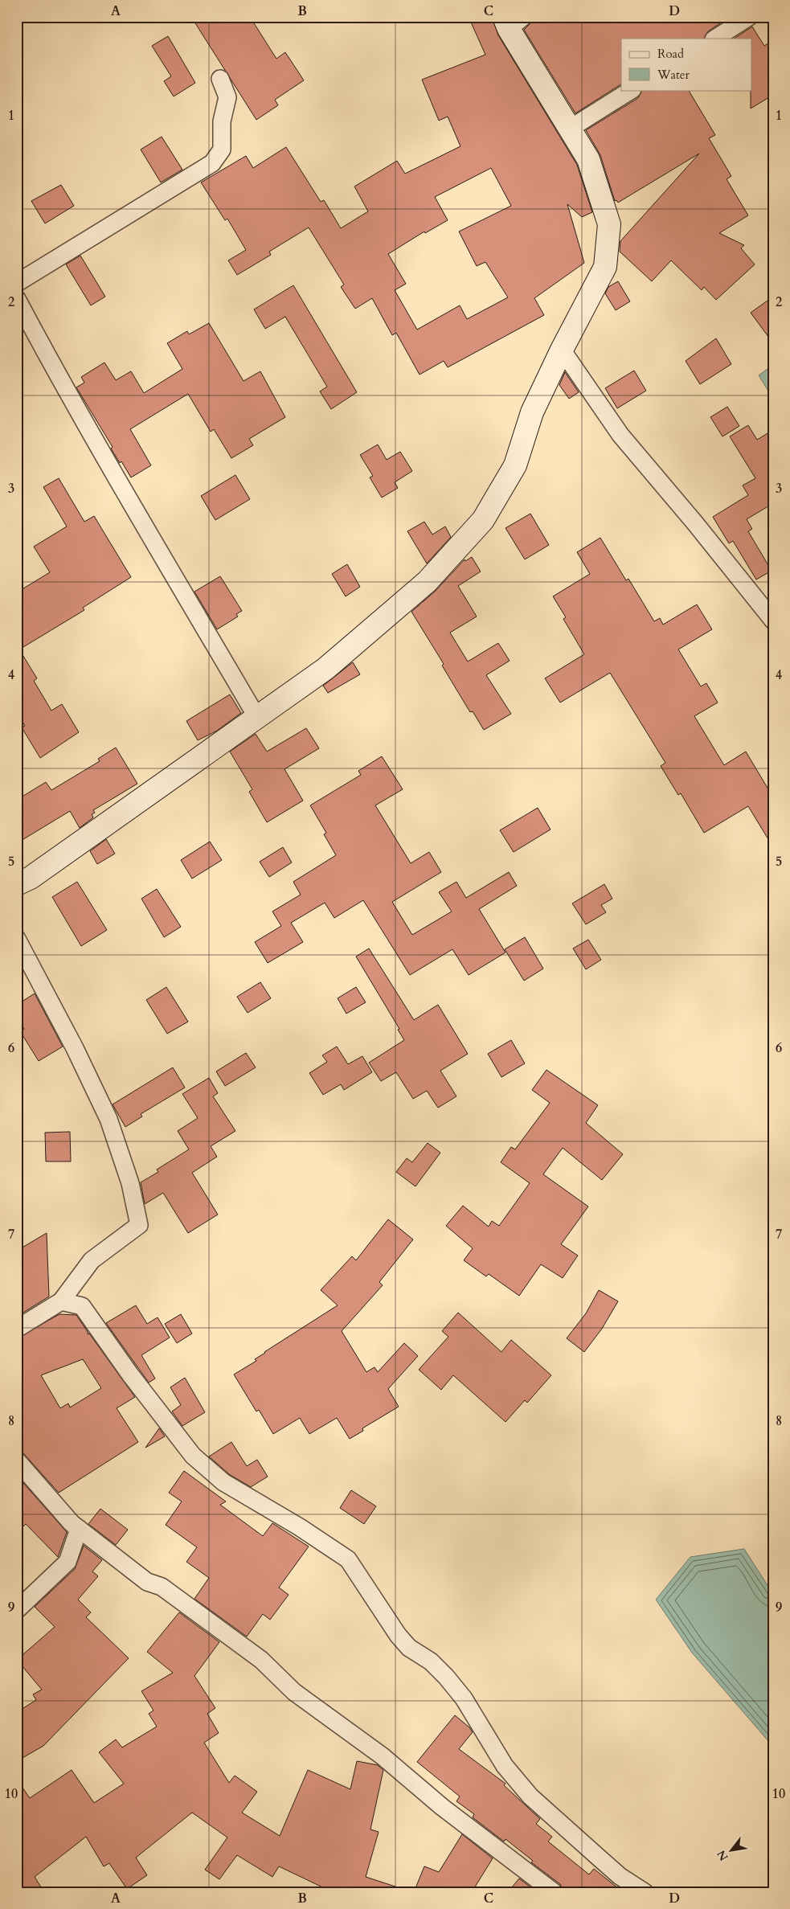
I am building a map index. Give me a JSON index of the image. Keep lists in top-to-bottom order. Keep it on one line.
{"legend":["Road","Water"],"north":"bottom left","grid":{"columns":["A","B","C","D"],"rows":["1","2","3","4","5","6","7","8","9","10"]}}
